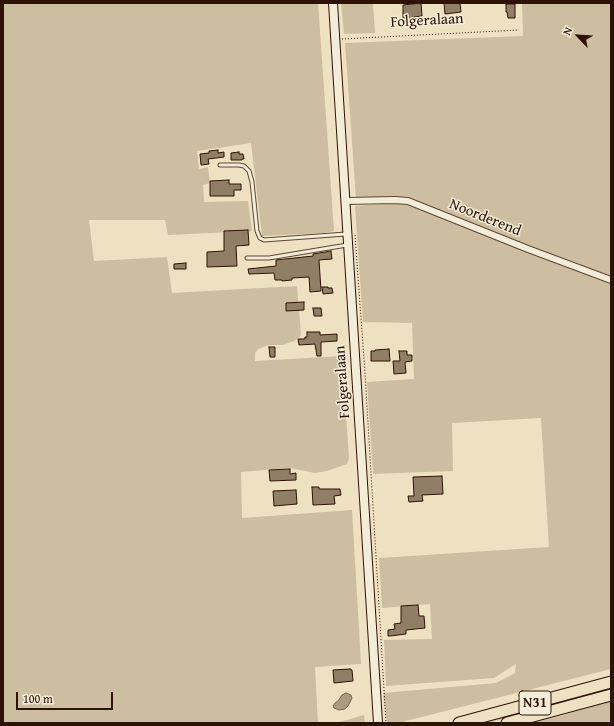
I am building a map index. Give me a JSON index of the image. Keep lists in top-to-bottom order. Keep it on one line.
{"streets":{"highway":["N31"],"main road":["Folgeralaan"],"street":["Noorderend"]},"crossings":[["Folgeralaan","Noorderend"]],"scale_bar":"100 m","north":"top left"}
